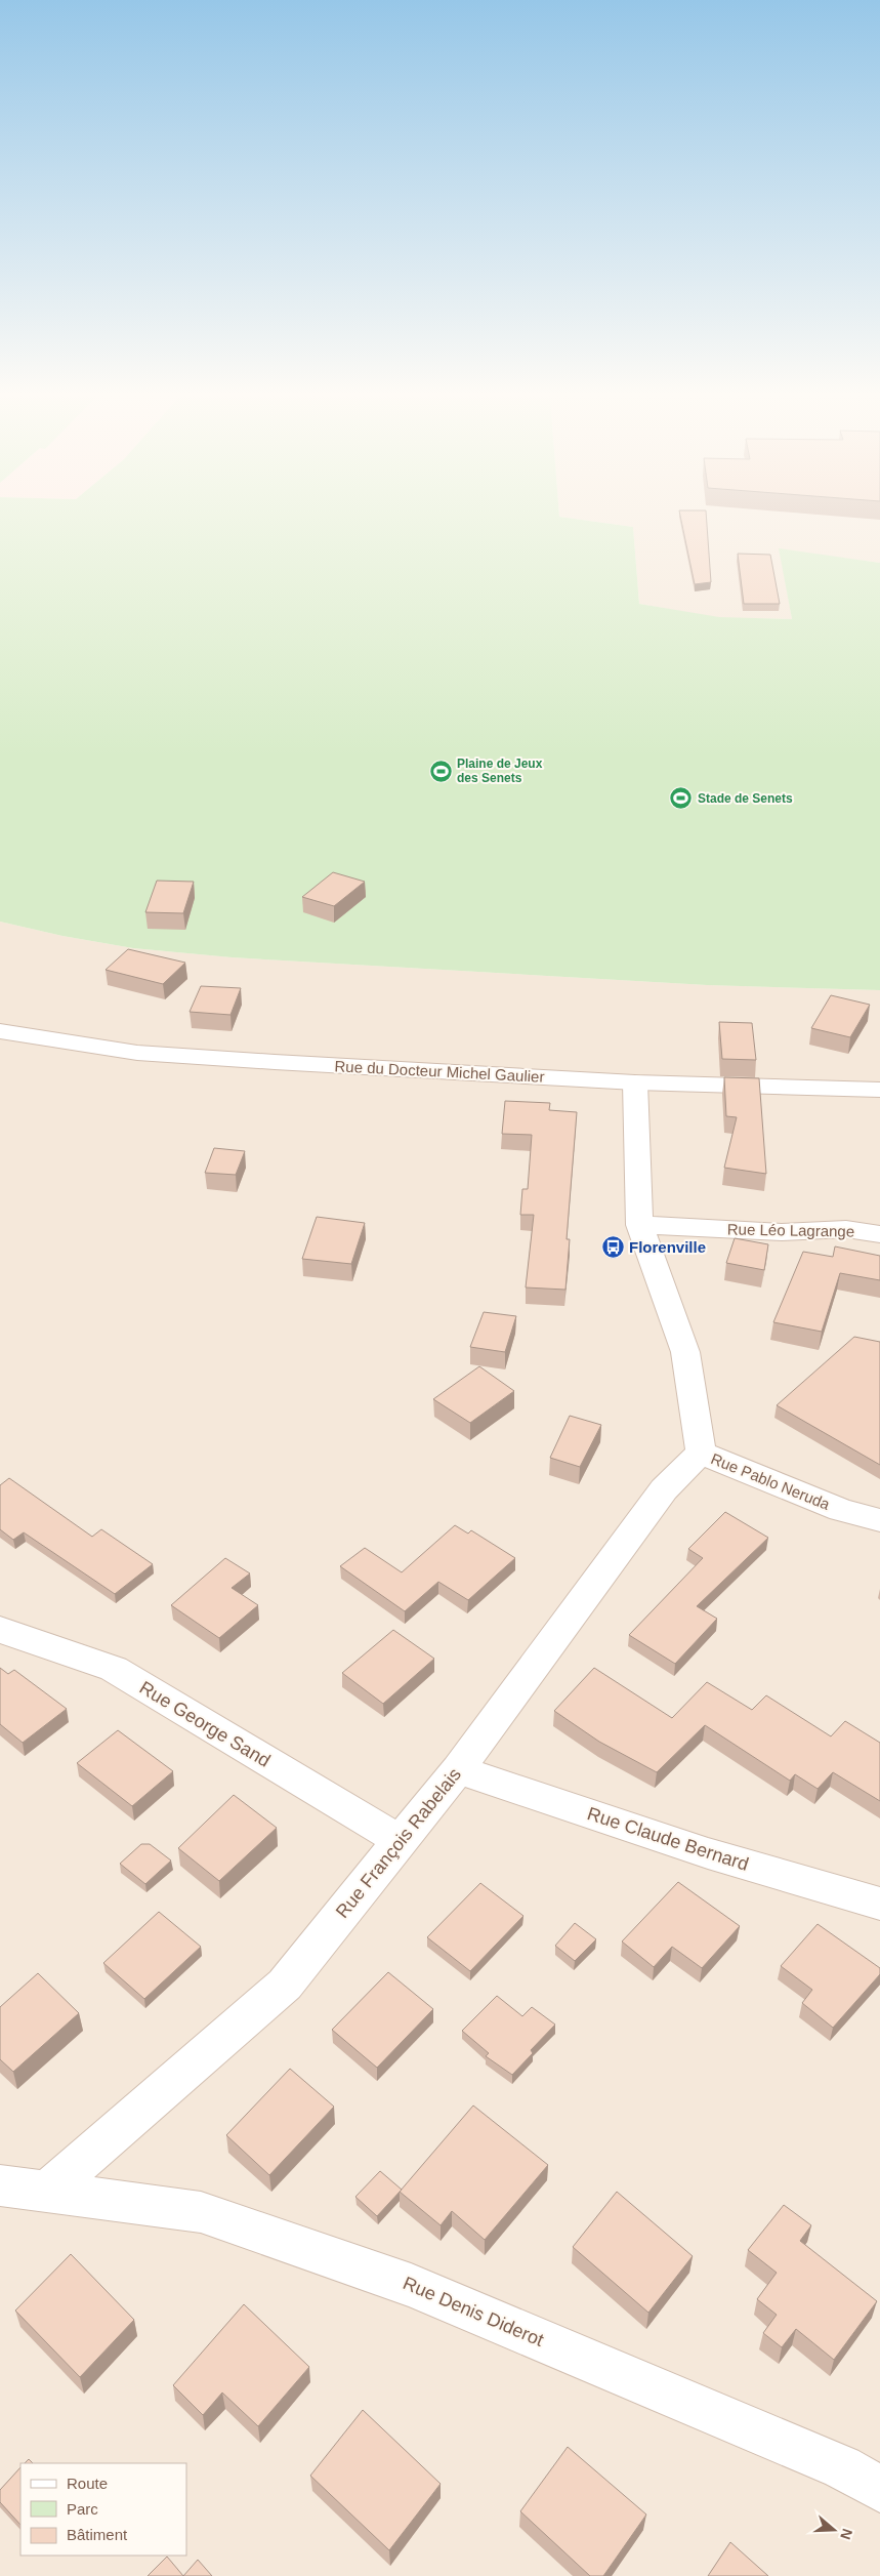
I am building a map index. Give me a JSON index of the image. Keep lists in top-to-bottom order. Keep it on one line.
{"streets":{"street":["Rue du Docteur Michel Gaulier","Rue Léo Lagrange","Rue Pablo Neruda","Rue George Sand","Rue Claude Bernard","Rue François Rabelais","Rue Denis Diderot"]},"crossings":[["Rue du Docteur Michel Gaulier","Rue Pablo Neruda"],["Rue Léo Lagrange","Rue Pablo Neruda"],["Rue Pablo Neruda","Rue François Rabelais"],["Rue George Sand","Rue François Rabelais"],["Rue Claude Bernard","Rue François Rabelais"],["Rue François Rabelais","Rue Denis Diderot"]],"places":{"sports":["Plaine de Jeux des Senets","Stade de Senets"],"bus stop":["Florenville"]},"legend":["Route","Parc","Bâtiment"],"north":"right"}
